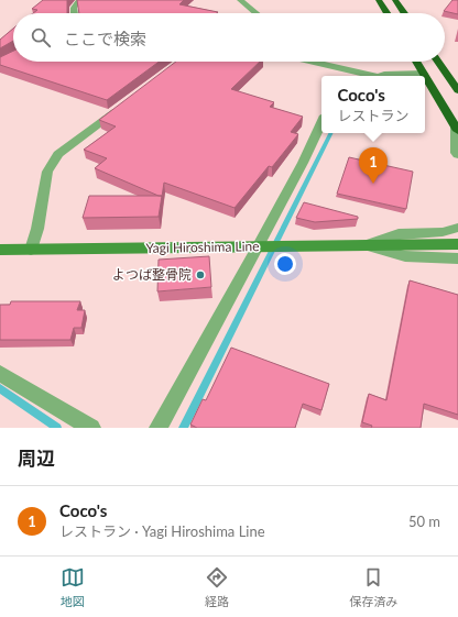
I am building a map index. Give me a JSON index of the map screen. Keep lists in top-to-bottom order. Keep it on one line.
{"streets":{"main road":["Yagi Hiroshima Line"]},"places":["よつば整骨院"],"page":{"search":"ここで検索","popup":["Coco's","レストラン"],"pins":"1","heading":"周辺","list":[{"mark":"1","name":"Coco's","note":"レストラン · Yagi Hiroshima Line","value":"50 m"}],"nav":["地図","経路","保存済み"]}}
